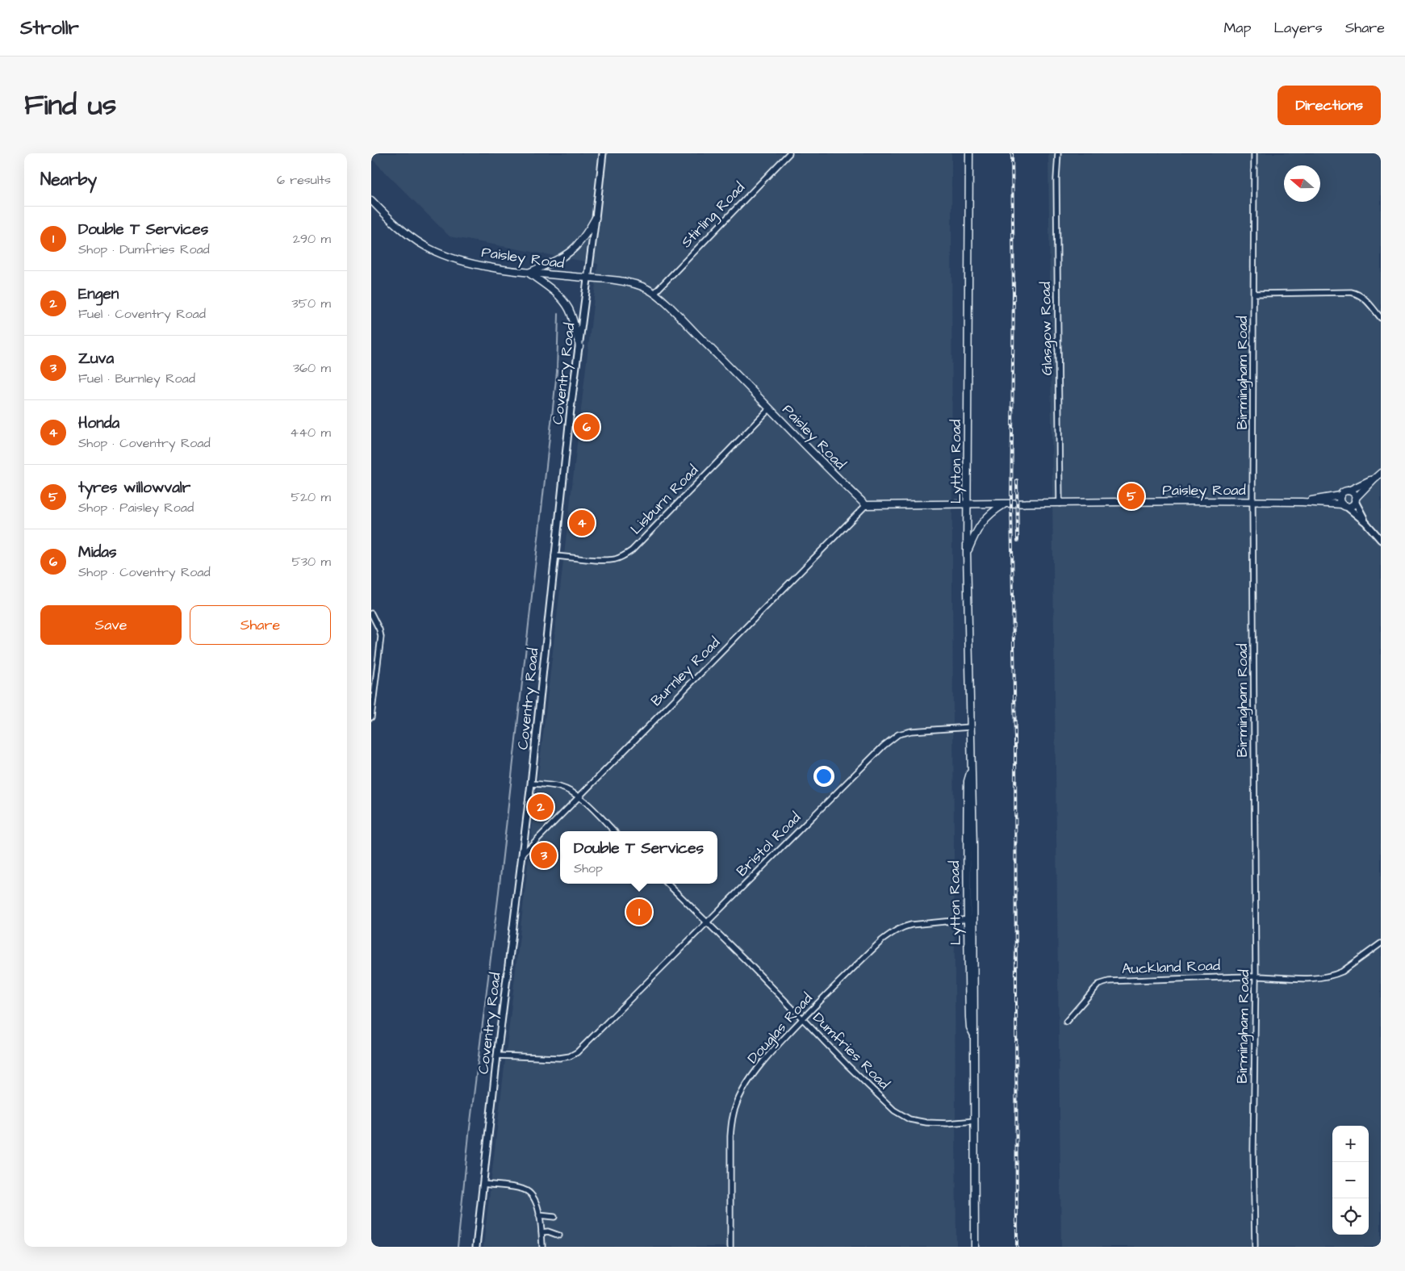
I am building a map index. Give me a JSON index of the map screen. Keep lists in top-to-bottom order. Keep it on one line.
{"streets":{"main road":["Paisley Road","Lytton Road"],"street":["Stirling Road","Glasgow Road","Birmingham Road","Coventry Road","Lisburn Road","Burnley Road","Bristol Road","Auckland Road","Douglas Road","Dumfries Road"]},"crossings":[["Stirling Road","Paisley Road"],["Paisley Road","Glasgow Road"],["Paisley Road","Birmingham Road"],["Paisley Road","Coventry Road"],["Paisley Road","Lytton Road"],["Paisley Road","Lisburn Road"],["Paisley Road","Burnley Road"],["Birmingham Road","Auckland Road"],["Coventry Road","Lisburn Road"],["Coventry Road","Burnley Road"],["Coventry Road","Bristol Road"],["Lytton Road","Bristol Road"],["Lytton Road","Douglas Road"],["Lytton Road","Dumfries Road"],["Bristol Road","Dumfries Road"],["Douglas Road","Dumfries Road"]],"north":"left","page":{"header":"Strollr","nav":["Map","Layers","Share"],"title":"Find us","buttons":["Directions",["Save","Share"]],"heading":["Nearby","6 results"],"list":[{"mark":"1","name":"Double T Services","note":"Shop · Dumfries Road","value":"290 m"},{"mark":"2","name":"Engen","note":"Fuel · Coventry Road","value":"350 m"},{"mark":"3","name":"Zuva","note":"Fuel · Burnley Road","value":"360 m"},{"mark":"4","name":"Honda","note":"Shop · Coventry Road","value":"440 m"},{"mark":"5","name":"tyres willowvalr","note":"Shop · Paisley Road","value":"520 m"},{"mark":"6","name":"Midas","note":"Shop · Coventry Road","value":"530 m"}],"pins":["6","5","4","2","3","1"],"popup":["Double T Services","Shop"],"map_buttons":["+","−"]}}
